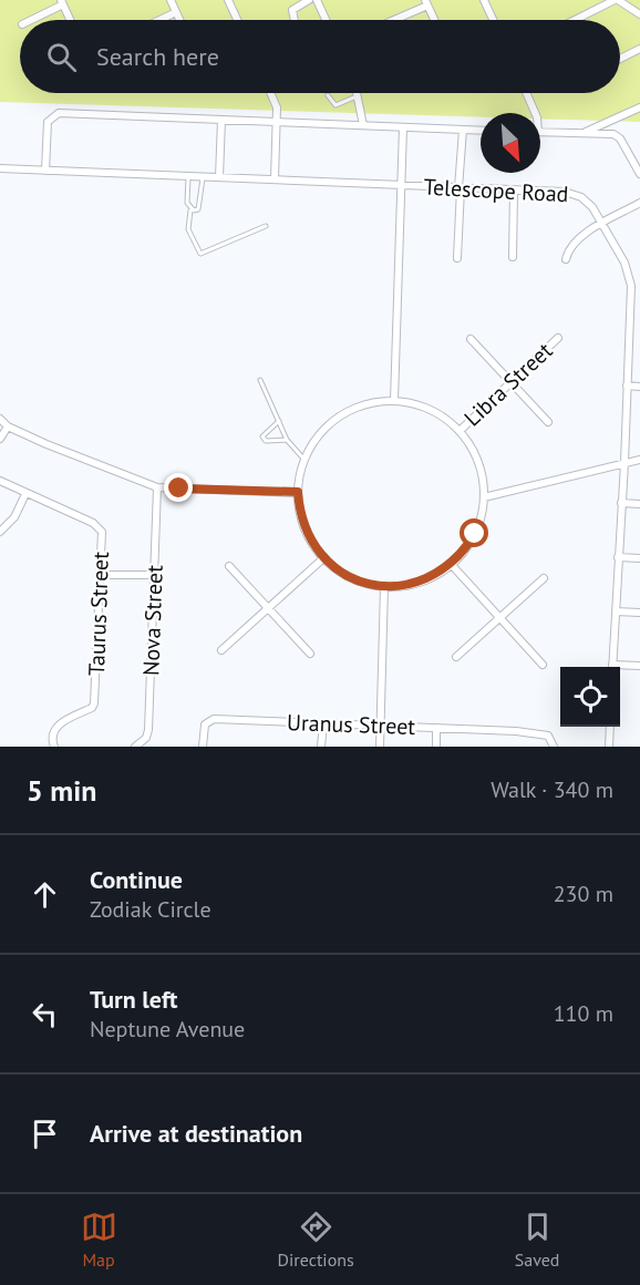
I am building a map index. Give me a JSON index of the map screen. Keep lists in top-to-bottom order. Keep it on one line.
{"streets":{"street":["Telescope Road","Libra Street","Taurus Street","Nova Street","Uranus Street"]},"north":"bottom right","page":{"search":"Search here","heading":["5 min","Walk · 340 m"],"list":[["Continue","Zodiak Circle","230 m"],["Turn left","Neptune Avenue","110 m"],"Arrive at destination"],"nav":["Map","Directions","Saved"]}}
